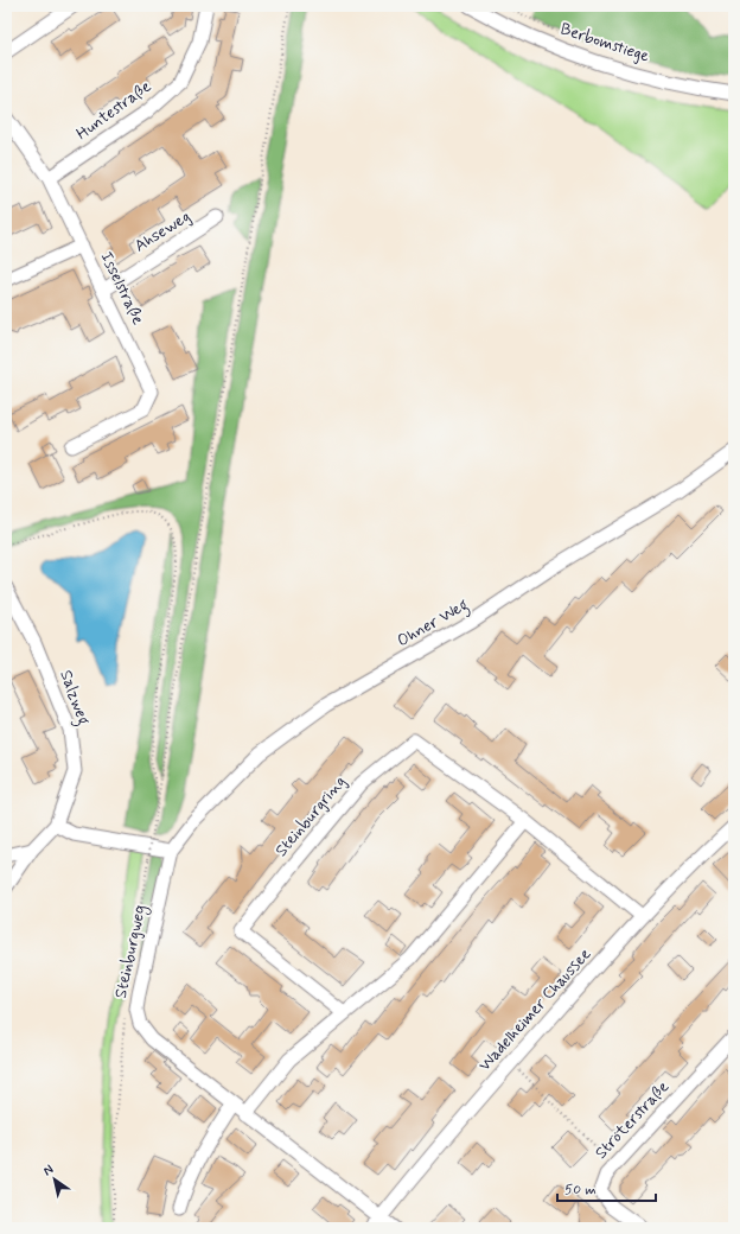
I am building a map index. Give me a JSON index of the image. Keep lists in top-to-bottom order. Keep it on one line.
{"streets":{"street":["Berbomstiege","Huntestraße","Ahseweg","Isselstraße","Ohner Weg","Salzweg","Steinburgring","Steinburgweg","Wadelheimer Chaussee","Ströterstraße"]},"crossings":[["Huntestraße","Isselstraße"],["Ahseweg","Isselstraße"],["Ohner Weg","Steinburgweg"],["Steinburgring","Wadelheimer Chaussee"],["Steinburgweg","Wadelheimer Chaussee"]],"scale_bar":"50 m","north":"top left"}
